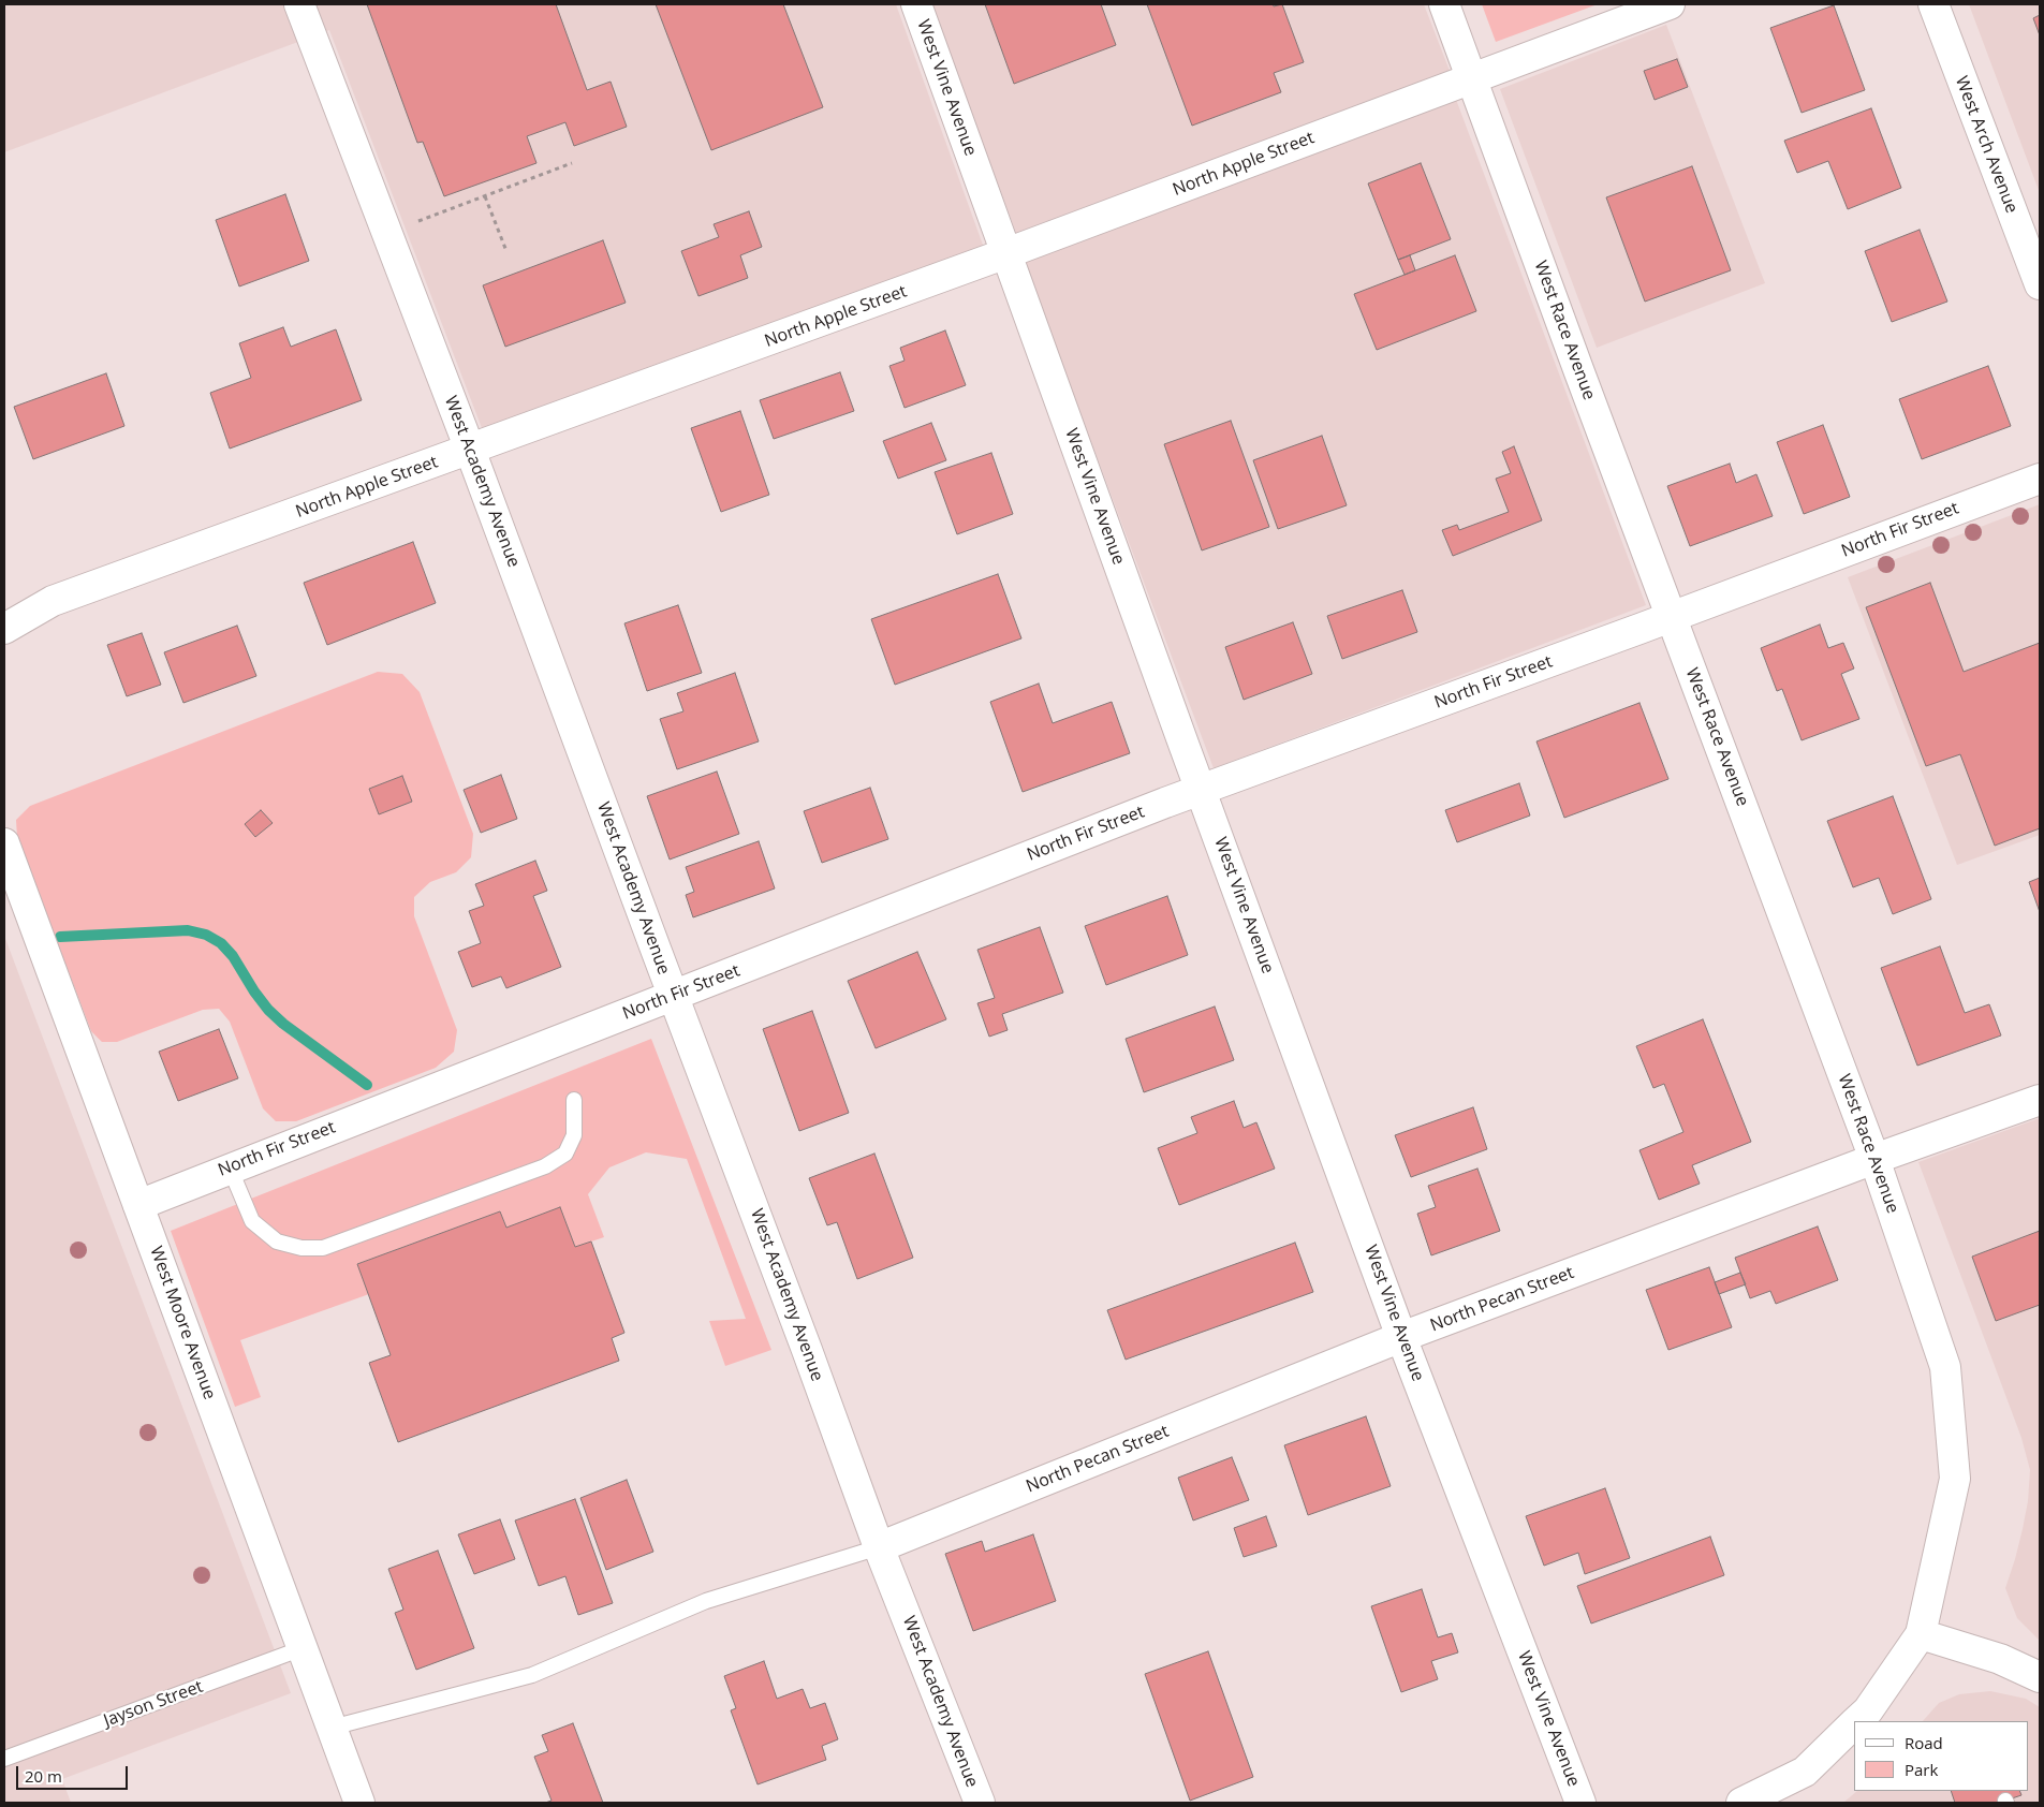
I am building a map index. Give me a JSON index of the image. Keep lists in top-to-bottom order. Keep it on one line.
{"streets":{"street":["West Vine Avenue","West Arch Avenue","North Apple Street","West Race Avenue","West Academy Avenue","North Fir Street","North Pecan Street","West Moore Avenue"],"lane":["Jayson Street"]},"crossings":[["West Vine Avenue","North Apple Street"],["West Vine Avenue","North Fir Street"],["West Vine Avenue","North Pecan Street"],["North Apple Street","West Race Avenue"],["North Apple Street","West Academy Avenue"],["West Race Avenue","North Fir Street"],["West Race Avenue","North Pecan Street"],["West Academy Avenue","North Fir Street"],["West Academy Avenue","North Pecan Street"],["North Fir Street","West Moore Avenue"],["West Moore Avenue","Jayson Street"]],"legend":["Road","Park"],"scale_bar":"20 m"}
